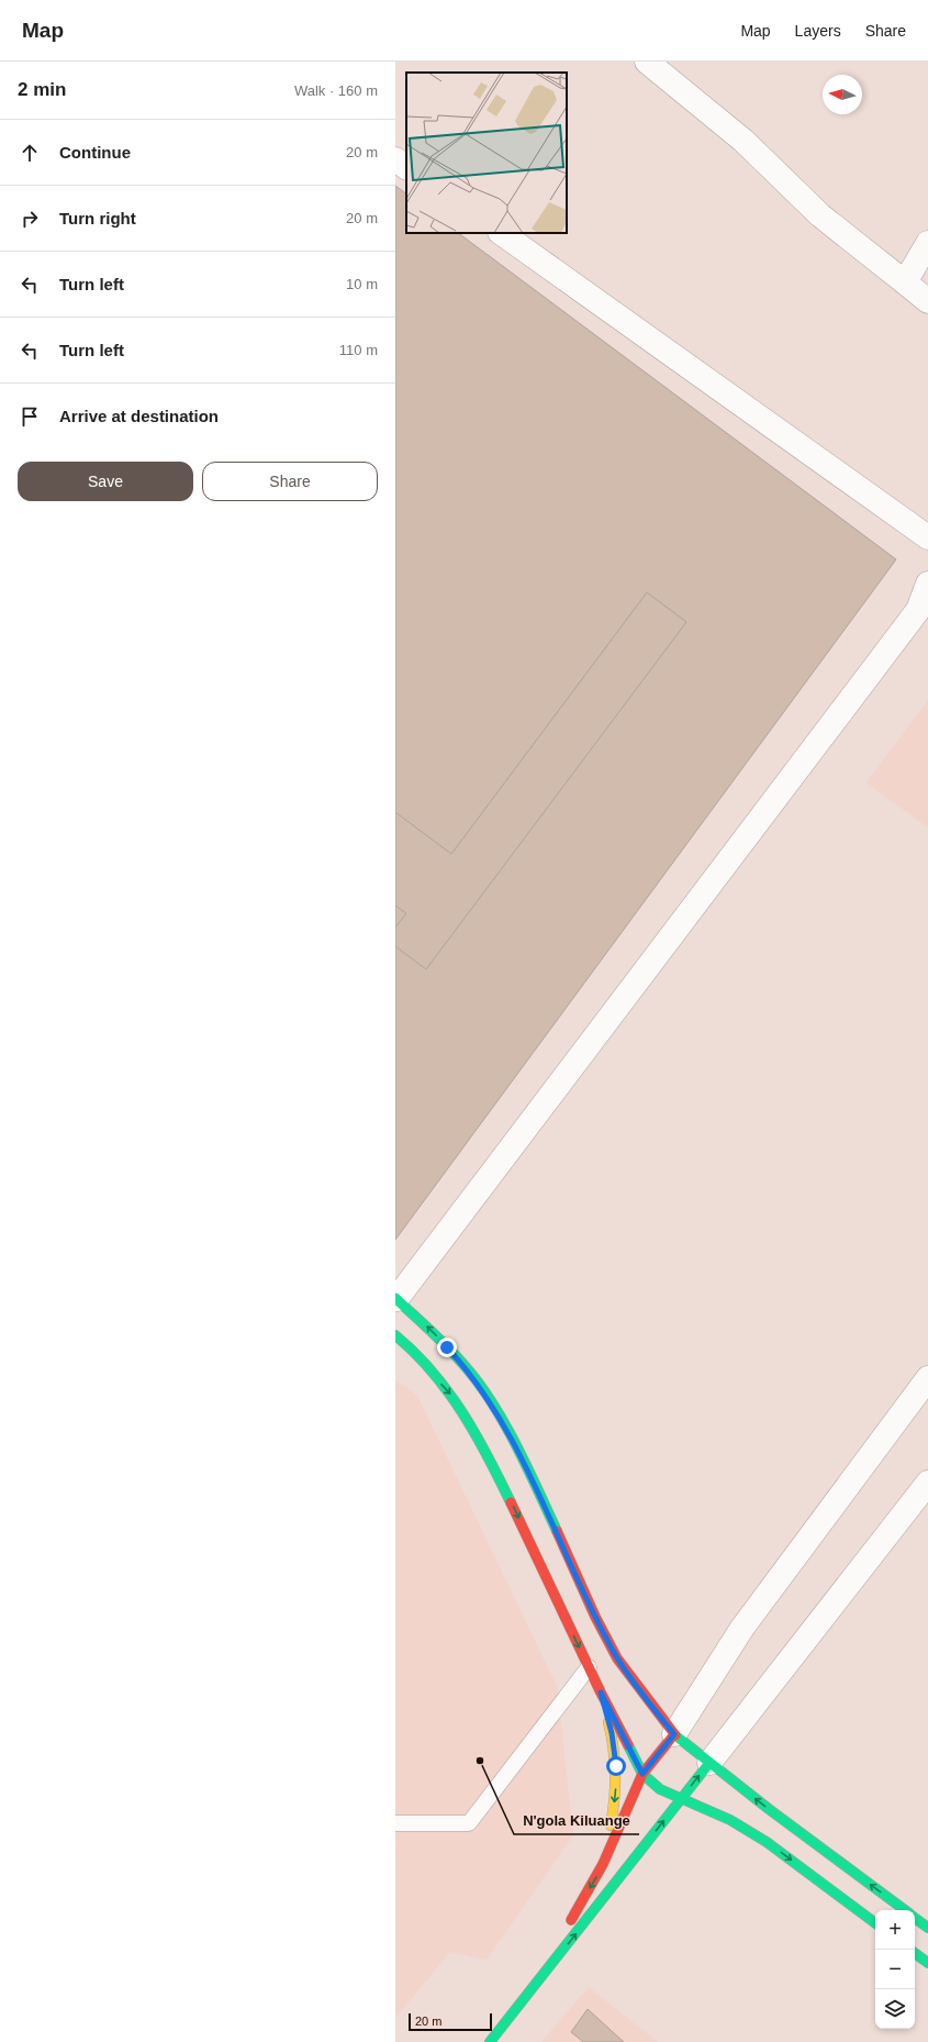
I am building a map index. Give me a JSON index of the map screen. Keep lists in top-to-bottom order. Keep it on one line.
{"places":["N'gola Kiluange"],"scale_bar":"20 m","north":"left","page":{"header":"Map","nav":["Map","Layers","Share"],"heading":["2 min","Walk · 160 m"],"list":[["Continue","20 m"],["Turn right","20 m"],["Turn left","10 m"],["Turn left","110 m"],"Arrive at destination"],"buttons":["Save","Share"],"map_buttons":["+","−"],"scale":"20 m"}}
